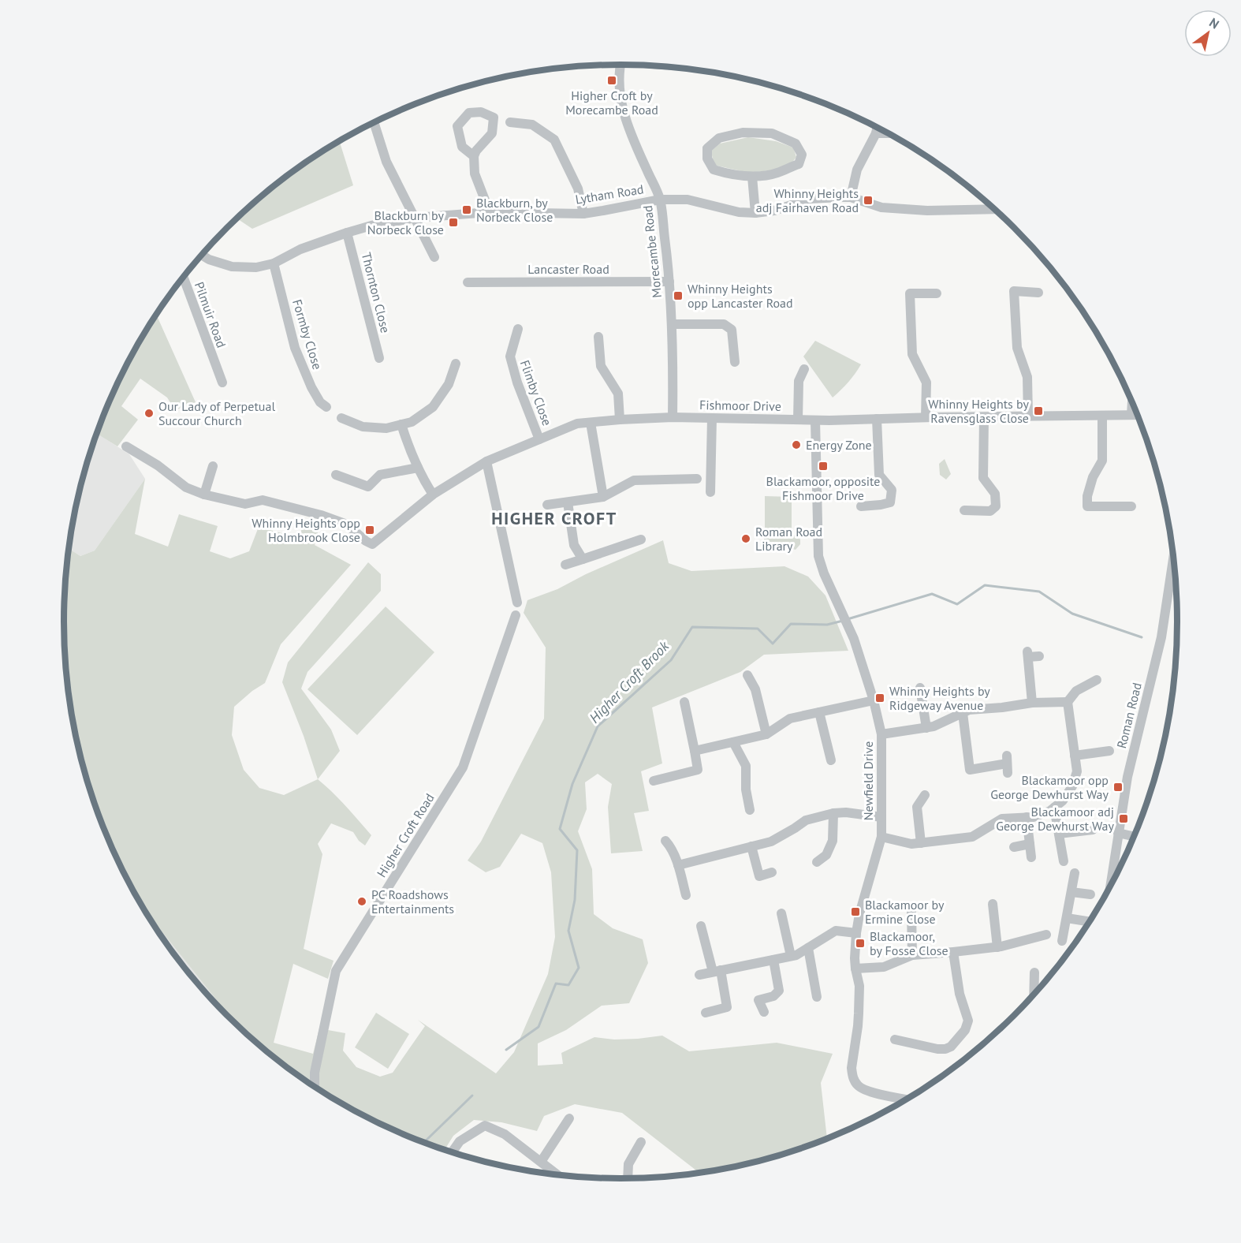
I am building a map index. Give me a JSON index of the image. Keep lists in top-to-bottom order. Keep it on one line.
{"streets":{"street":["Lytham Road","Morecambe Road","Lancaster Road","Thornton Close","Pilmuir Road","Formby Close","Flimby Close","Fishmoor Drive","Roman Road","Newfield Drive","Higher Croft Road"]},"crossings":[["Lytham Road","Morecambe Road"],["Lytham Road","Thornton Close"],["Lytham Road","Formby Close"],["Morecambe Road","Lancaster Road"],["Morecambe Road","Fishmoor Drive"],["Flimby Close","Fishmoor Drive"],["Fishmoor Drive","Newfield Drive"]],"districts":["HIGHER CROFT"],"water":["Higher Croft Brook"],"places":{"transit":["Higher Croft by Morecambe Road","Whinny Heights adj Fairhaven Road","Blackburn, by Norbeck Close","Blackburn by Norbeck Close","Whinny Heights opp Lancaster Road","Whinny Heights by Ravensglass Close","Blackamoor, opposite Fishmoor Drive","Whinny Heights opp Holmbrook Close","Whinny Heights by Ridgeway Avenue","Blackamoor opp George Dewhurst Way","Blackamoor adj George Dewhurst Way","Blackamoor by Ermine Close","Blackamoor, by Fosse Close"],"other":["Our Lady of Perpetual Succour Church","Energy Zone","Roman Road Library","PC Roadshows Entertainments"]},"north":"top right"}
